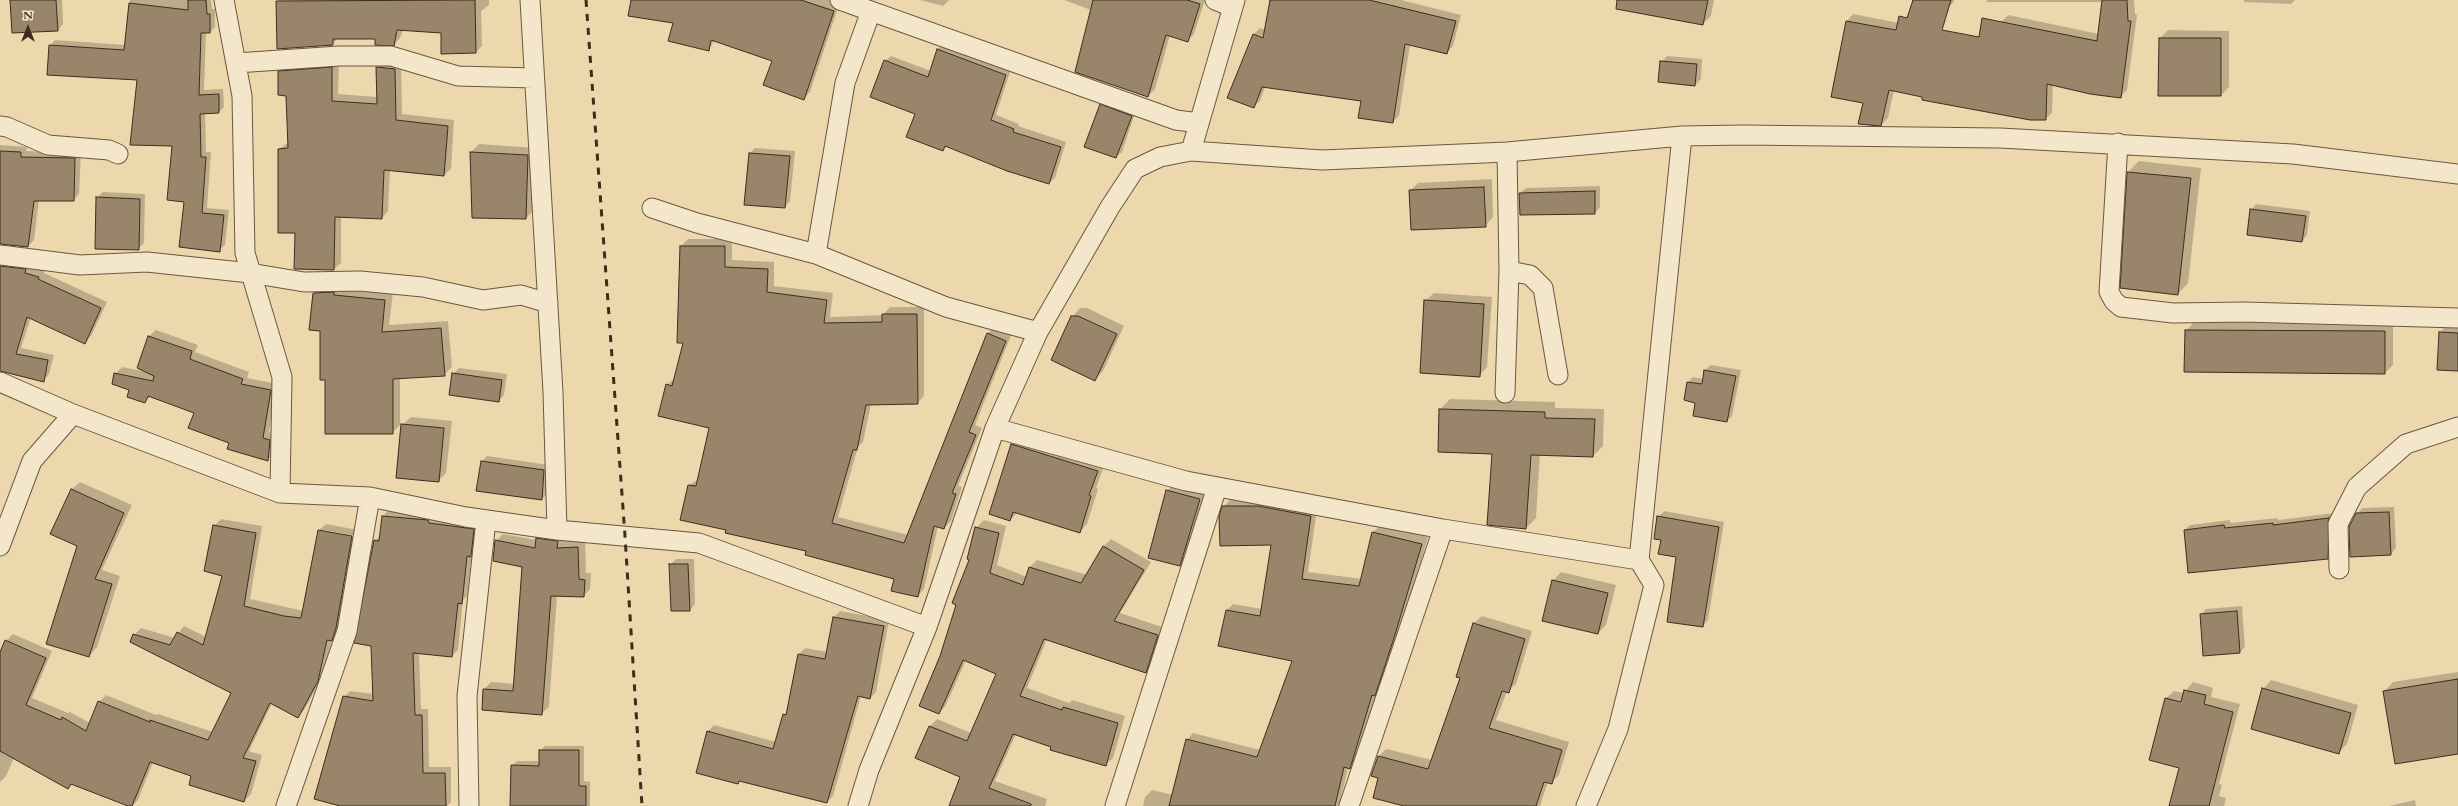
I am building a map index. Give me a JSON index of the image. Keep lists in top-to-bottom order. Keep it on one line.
{"north":"top"}
